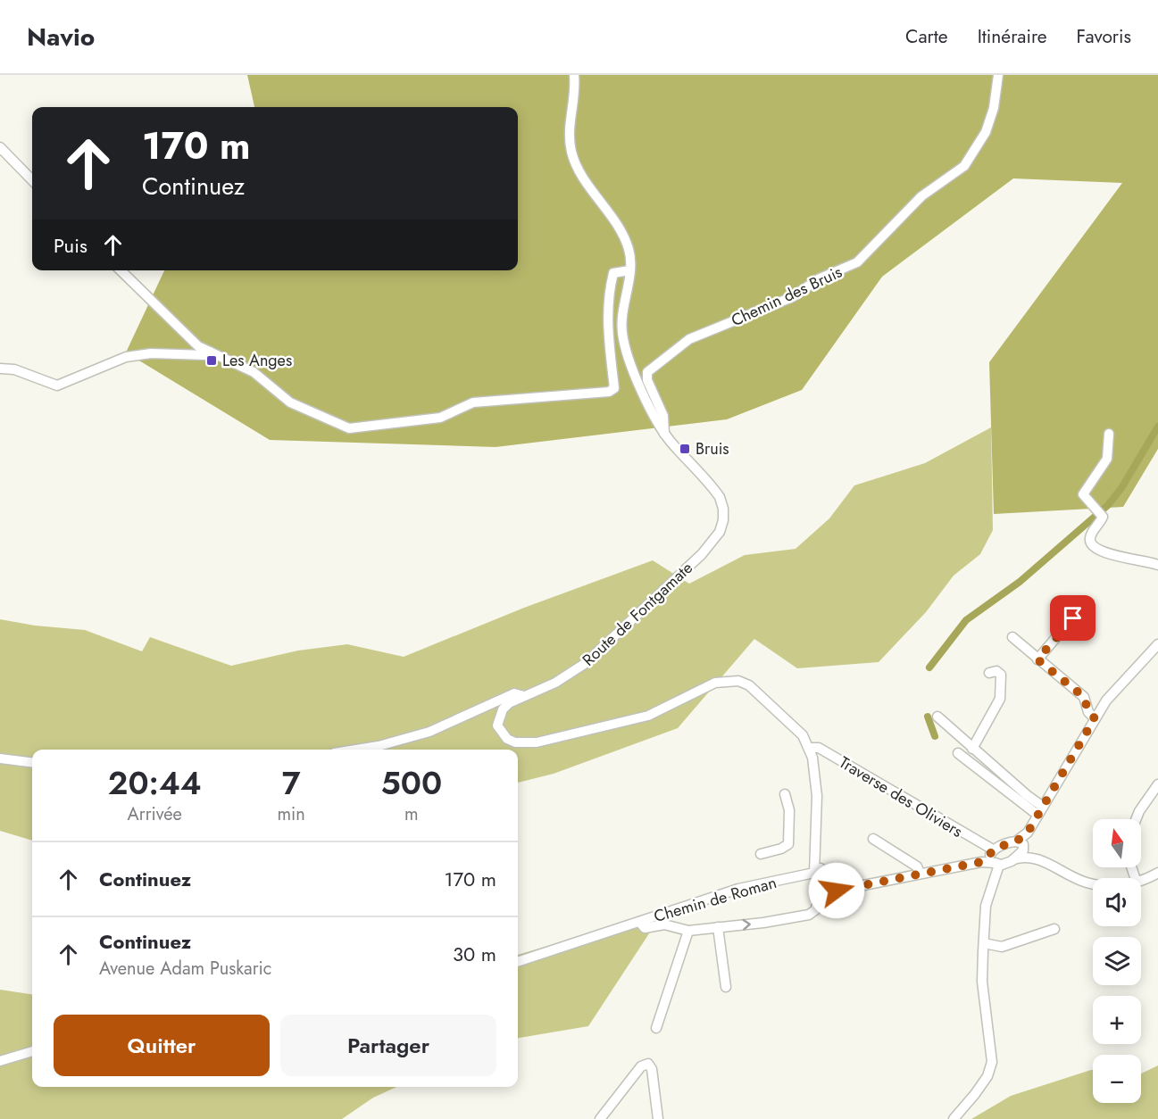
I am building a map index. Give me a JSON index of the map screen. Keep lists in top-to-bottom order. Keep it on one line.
{"streets":{"street":["Chemin des Bruis","Route de Fontgamate","Traverse des Oliviers","Chemin de Roman"]},"crossings":[["Chemin des Bruis","Route de Fontgamate"]],"places":{"transit":["Les Anges","Bruis"]},"north":"top","page":{"header":"Navio","nav":["Carte","Itinéraire","Favoris"],"turn":["170 m","Continuez"],"then":"Puis","eta":["20:44","Arrivée","7","min","500","m"],"map_buttons":["+","−"],"list":[{"name":"Continuez","value":"170 m"},{"name":"Continuez","note":"Avenue Adam Puskaric","value":"30 m"}],"buttons":["Quitter","Partager"]}}
